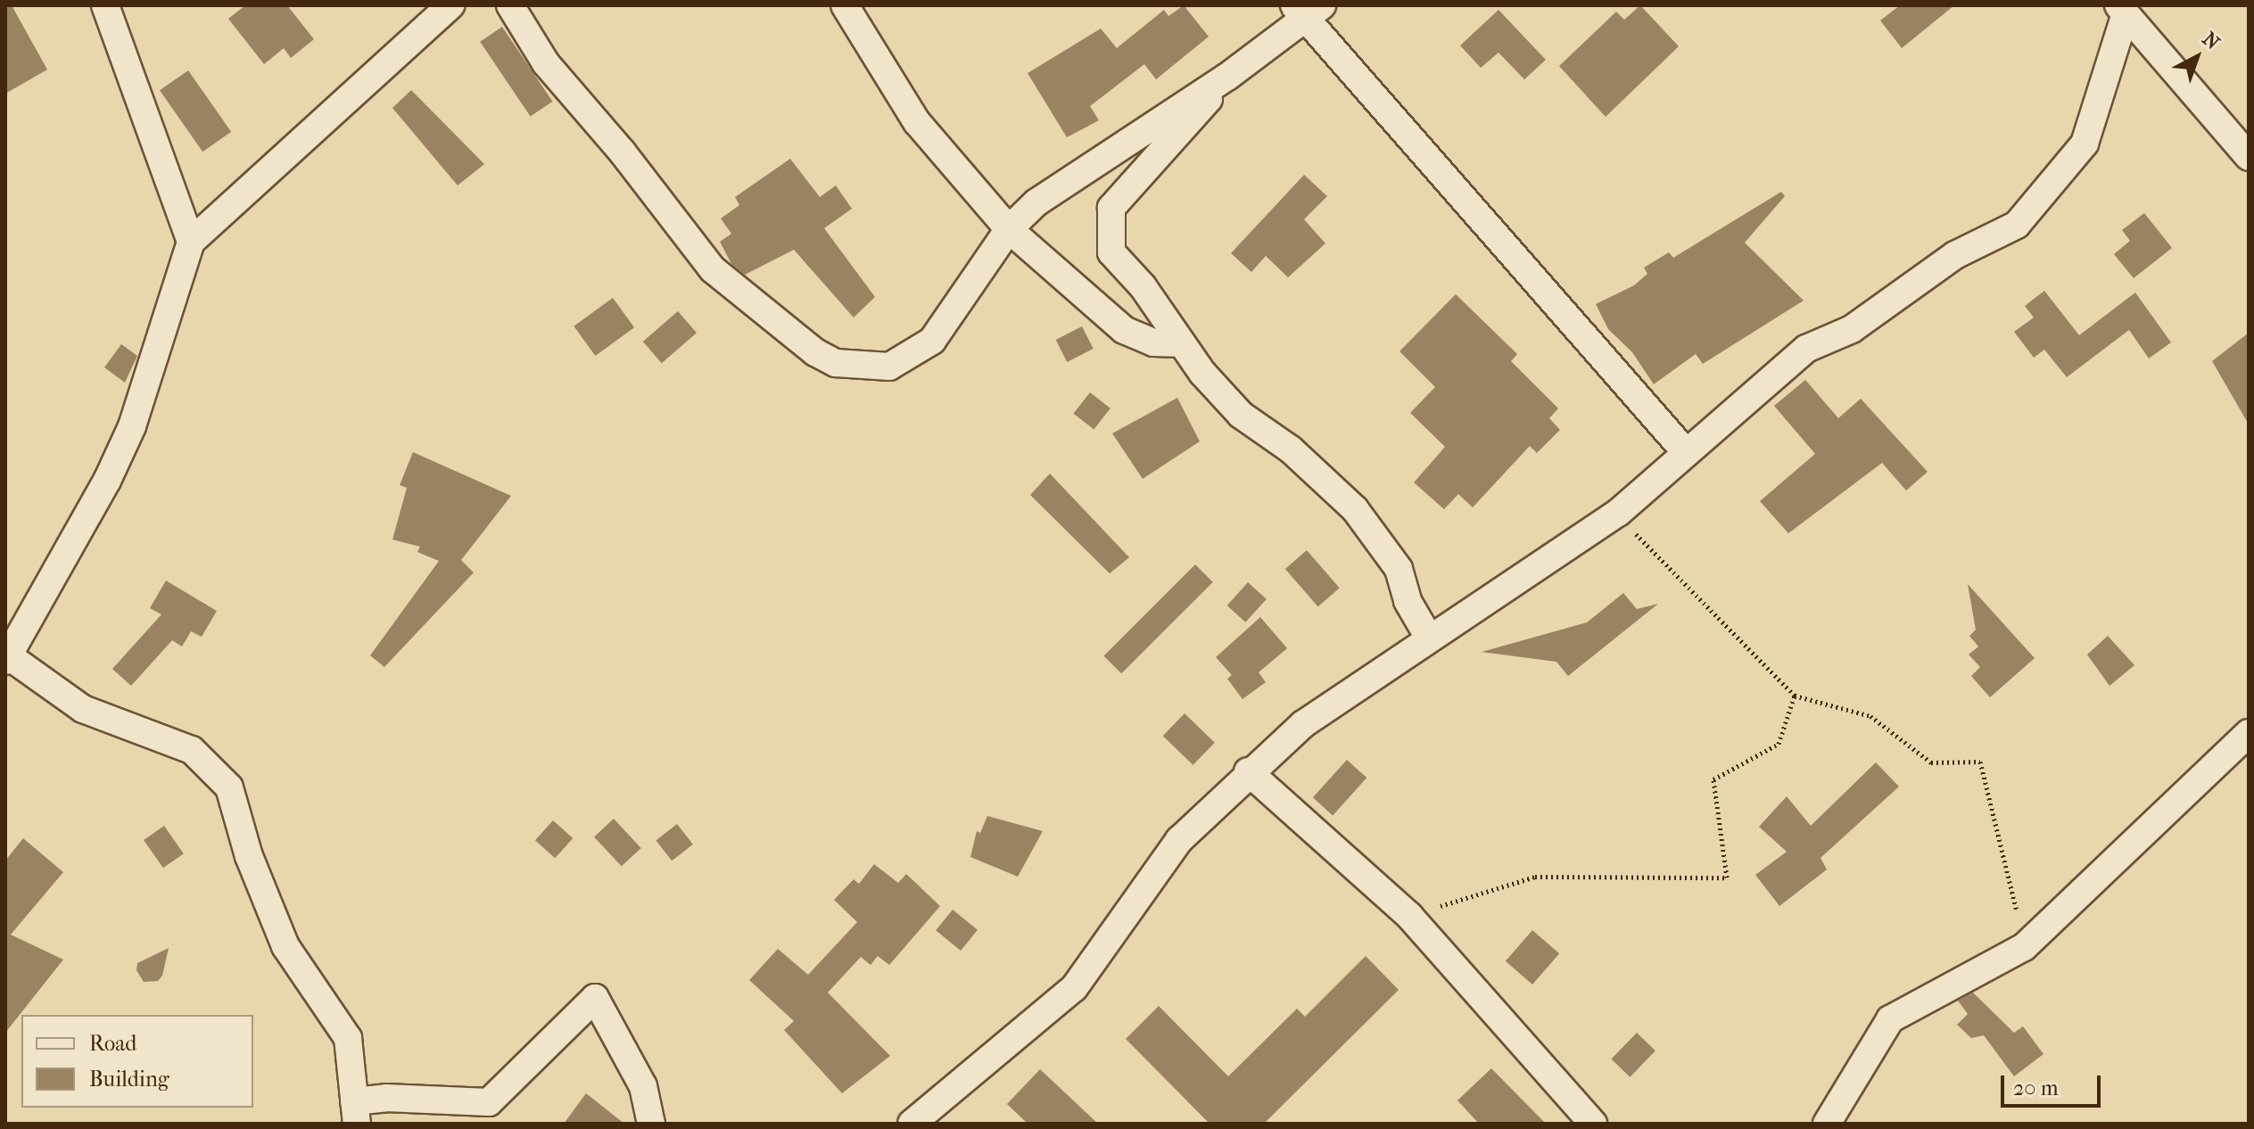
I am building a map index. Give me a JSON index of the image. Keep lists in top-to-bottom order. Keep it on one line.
{"legend":["Road","Building"],"scale_bar":"20 m","north":"top right"}
